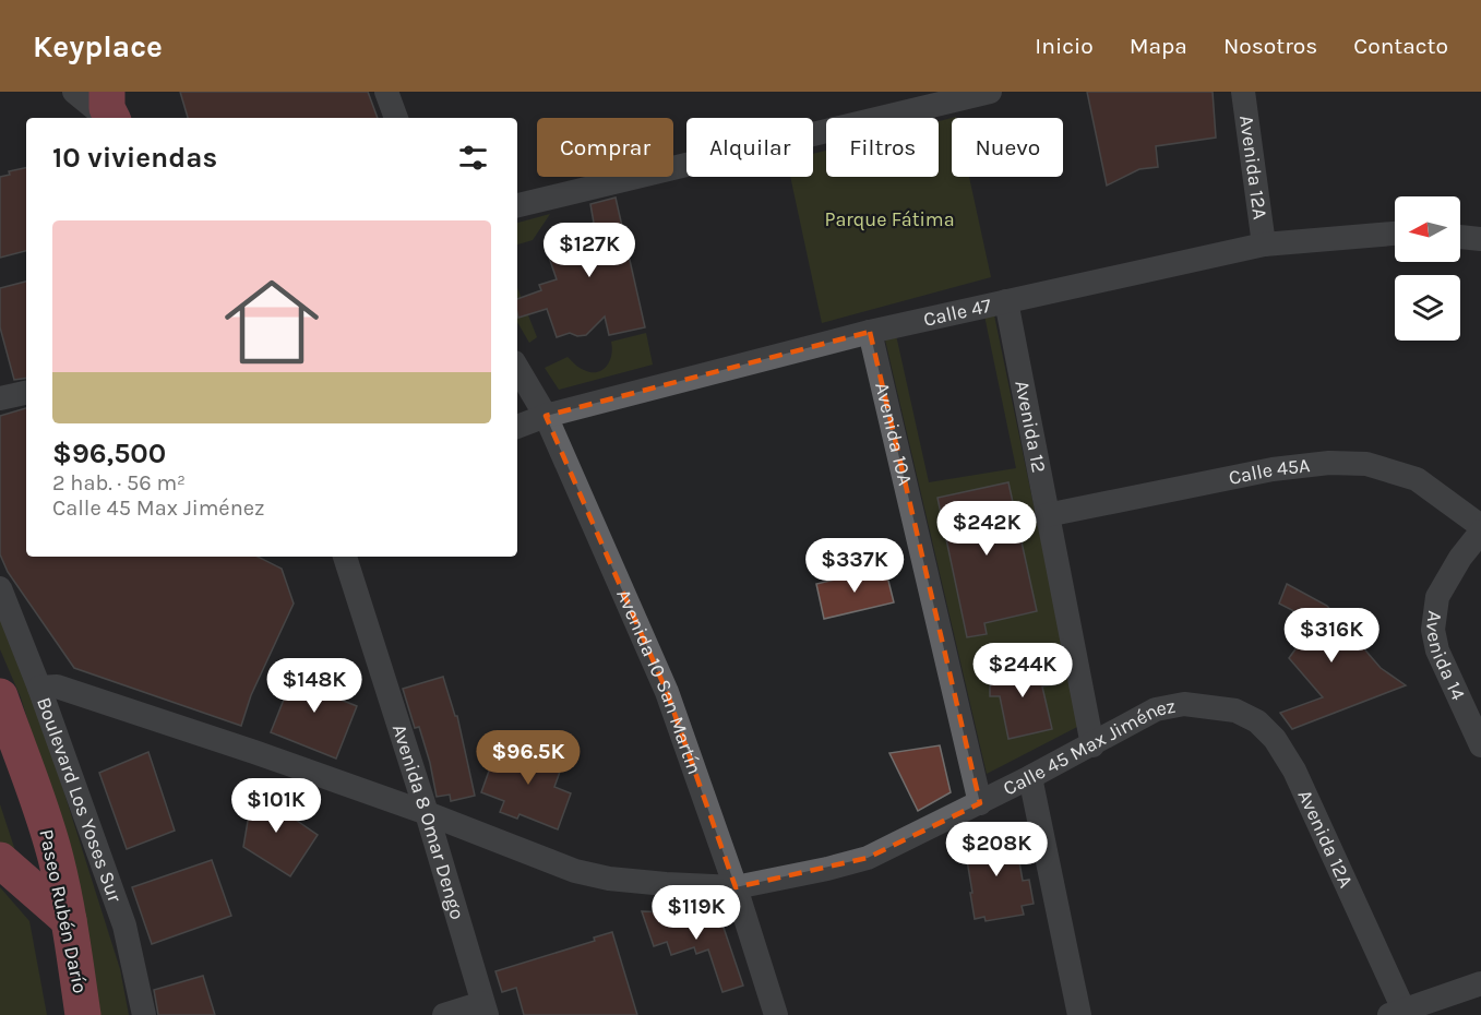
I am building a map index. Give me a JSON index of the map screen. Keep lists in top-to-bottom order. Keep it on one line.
{"streets":{"highway":["Paseo Rubén Darío"],"street":["Avenida 12A","Calle 47","Avenida 12","Avenida 10A","Calle 45A","Avenida 14","Avenida 10 San Martín","Calle 45 Max Jiménez","Boulevard Los Yoses Sur","Avenida 8 Omar Dengo"]},"crossings":[["Avenida 12A","Calle 47"],["Avenida 12A","Calle 45 Max Jiménez"],["Calle 47","Avenida 12"],["Calle 47","Avenida 10A"],["Calle 47","Avenida 10 San Martín"],["Avenida 12","Calle 45A"],["Avenida 12","Calle 45 Max Jiménez"],["Avenida 10A","Calle 45 Max Jiménez"],["Avenida 10 San Martín","Calle 45 Max Jiménez"],["Calle 45 Max Jiménez","Boulevard Los Yoses Sur"],["Calle 45 Max Jiménez","Avenida 8 Omar Dengo"]],"parks":["Parque Fátima"],"north":"left","page":{"header":"Keyplace","nav":["Inicio","Mapa","Nosotros","Contacto"],"chip":["Comprar","Alquilar","Filtros","Nuevo"],"heading":"10 viviendas","list":[{"name":"$96,500","note":"2 hab. · 56 m² · Calle 45 Max Jiménez"}],"price":["$127K","$242K","$337K","$316K","$244K","$148K","$96.5K","$101K","$208K","$119K"]}}
